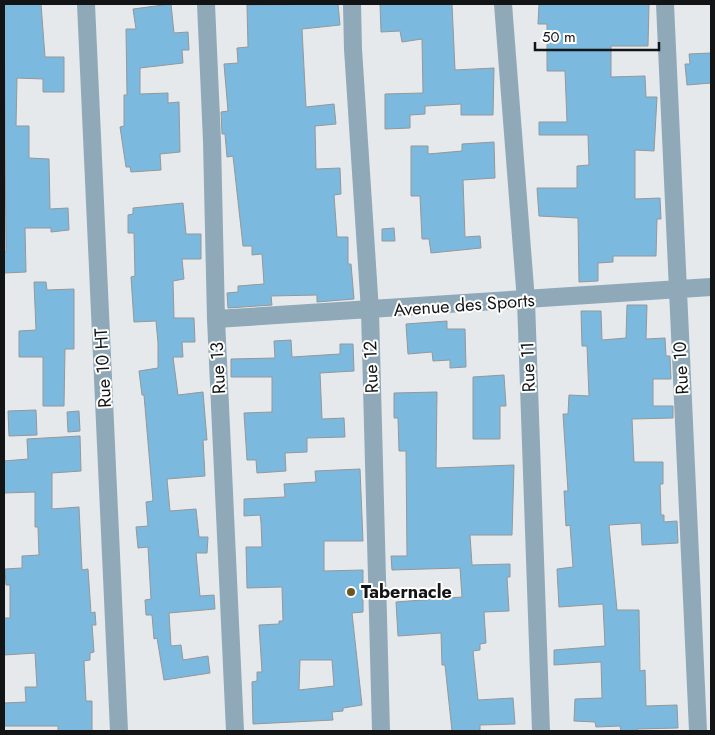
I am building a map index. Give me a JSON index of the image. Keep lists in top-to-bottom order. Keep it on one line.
{"streets":{"street":["Avenue des Sports","Rue 12","Rue 11","Rue 10 HT","Rue 13","Rue 10"]},"crossings":[["Avenue des Sports","Rue 12"],["Avenue des Sports","Rue 11"],["Avenue des Sports","Rue 13"],["Avenue des Sports","Rue 10"]],"places":["Tabernacle"],"scale_bar":"50 m"}
